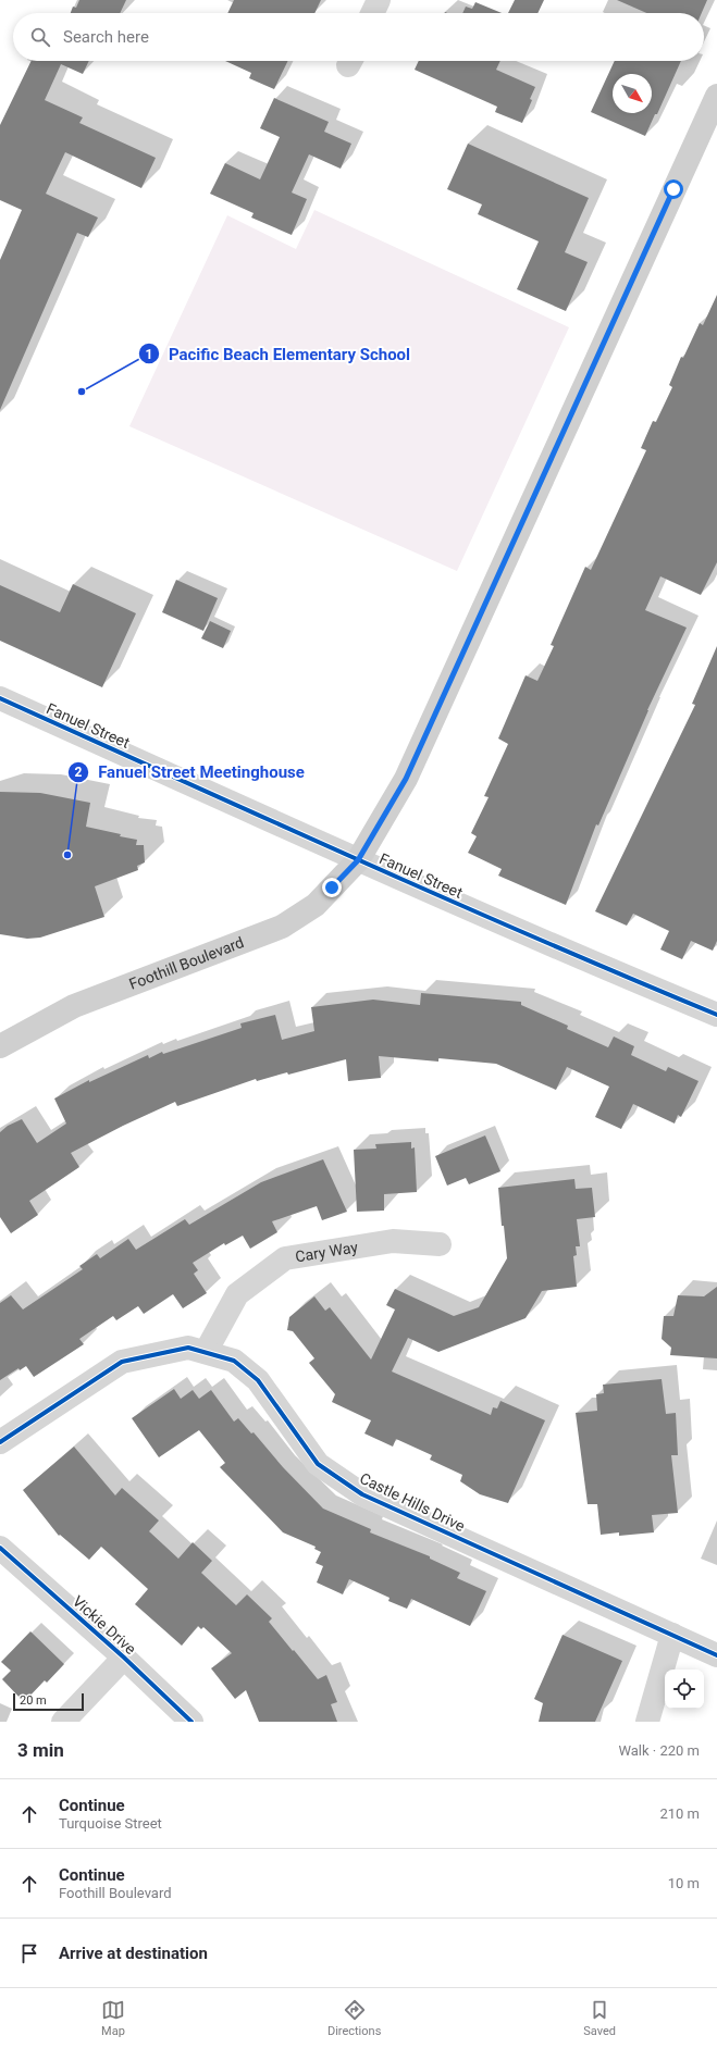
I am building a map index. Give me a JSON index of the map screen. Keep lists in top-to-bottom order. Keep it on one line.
{"streets":{"main road":["Foothill Boulevard"],"street":["Fanuel Street","Cary Way","Castle Hills Drive","Vickie Drive"]},"crossings":[["Fanuel Street","Foothill Boulevard"],["Cary Way","Castle Hills Drive"]],"places":["Pacific Beach Elementary School","Fanuel Street Meetinghouse"],"scale_bar":"20 m","north":"bottom right","page":{"search":"Search here","scale":"20 m","heading":["3 min","Walk · 220 m"],"list":[["Continue","Turquoise Street","210 m"],["Continue","Foothill Boulevard","10 m"],"Arrive at destination"],"nav":["Map","Directions","Saved"]}}
